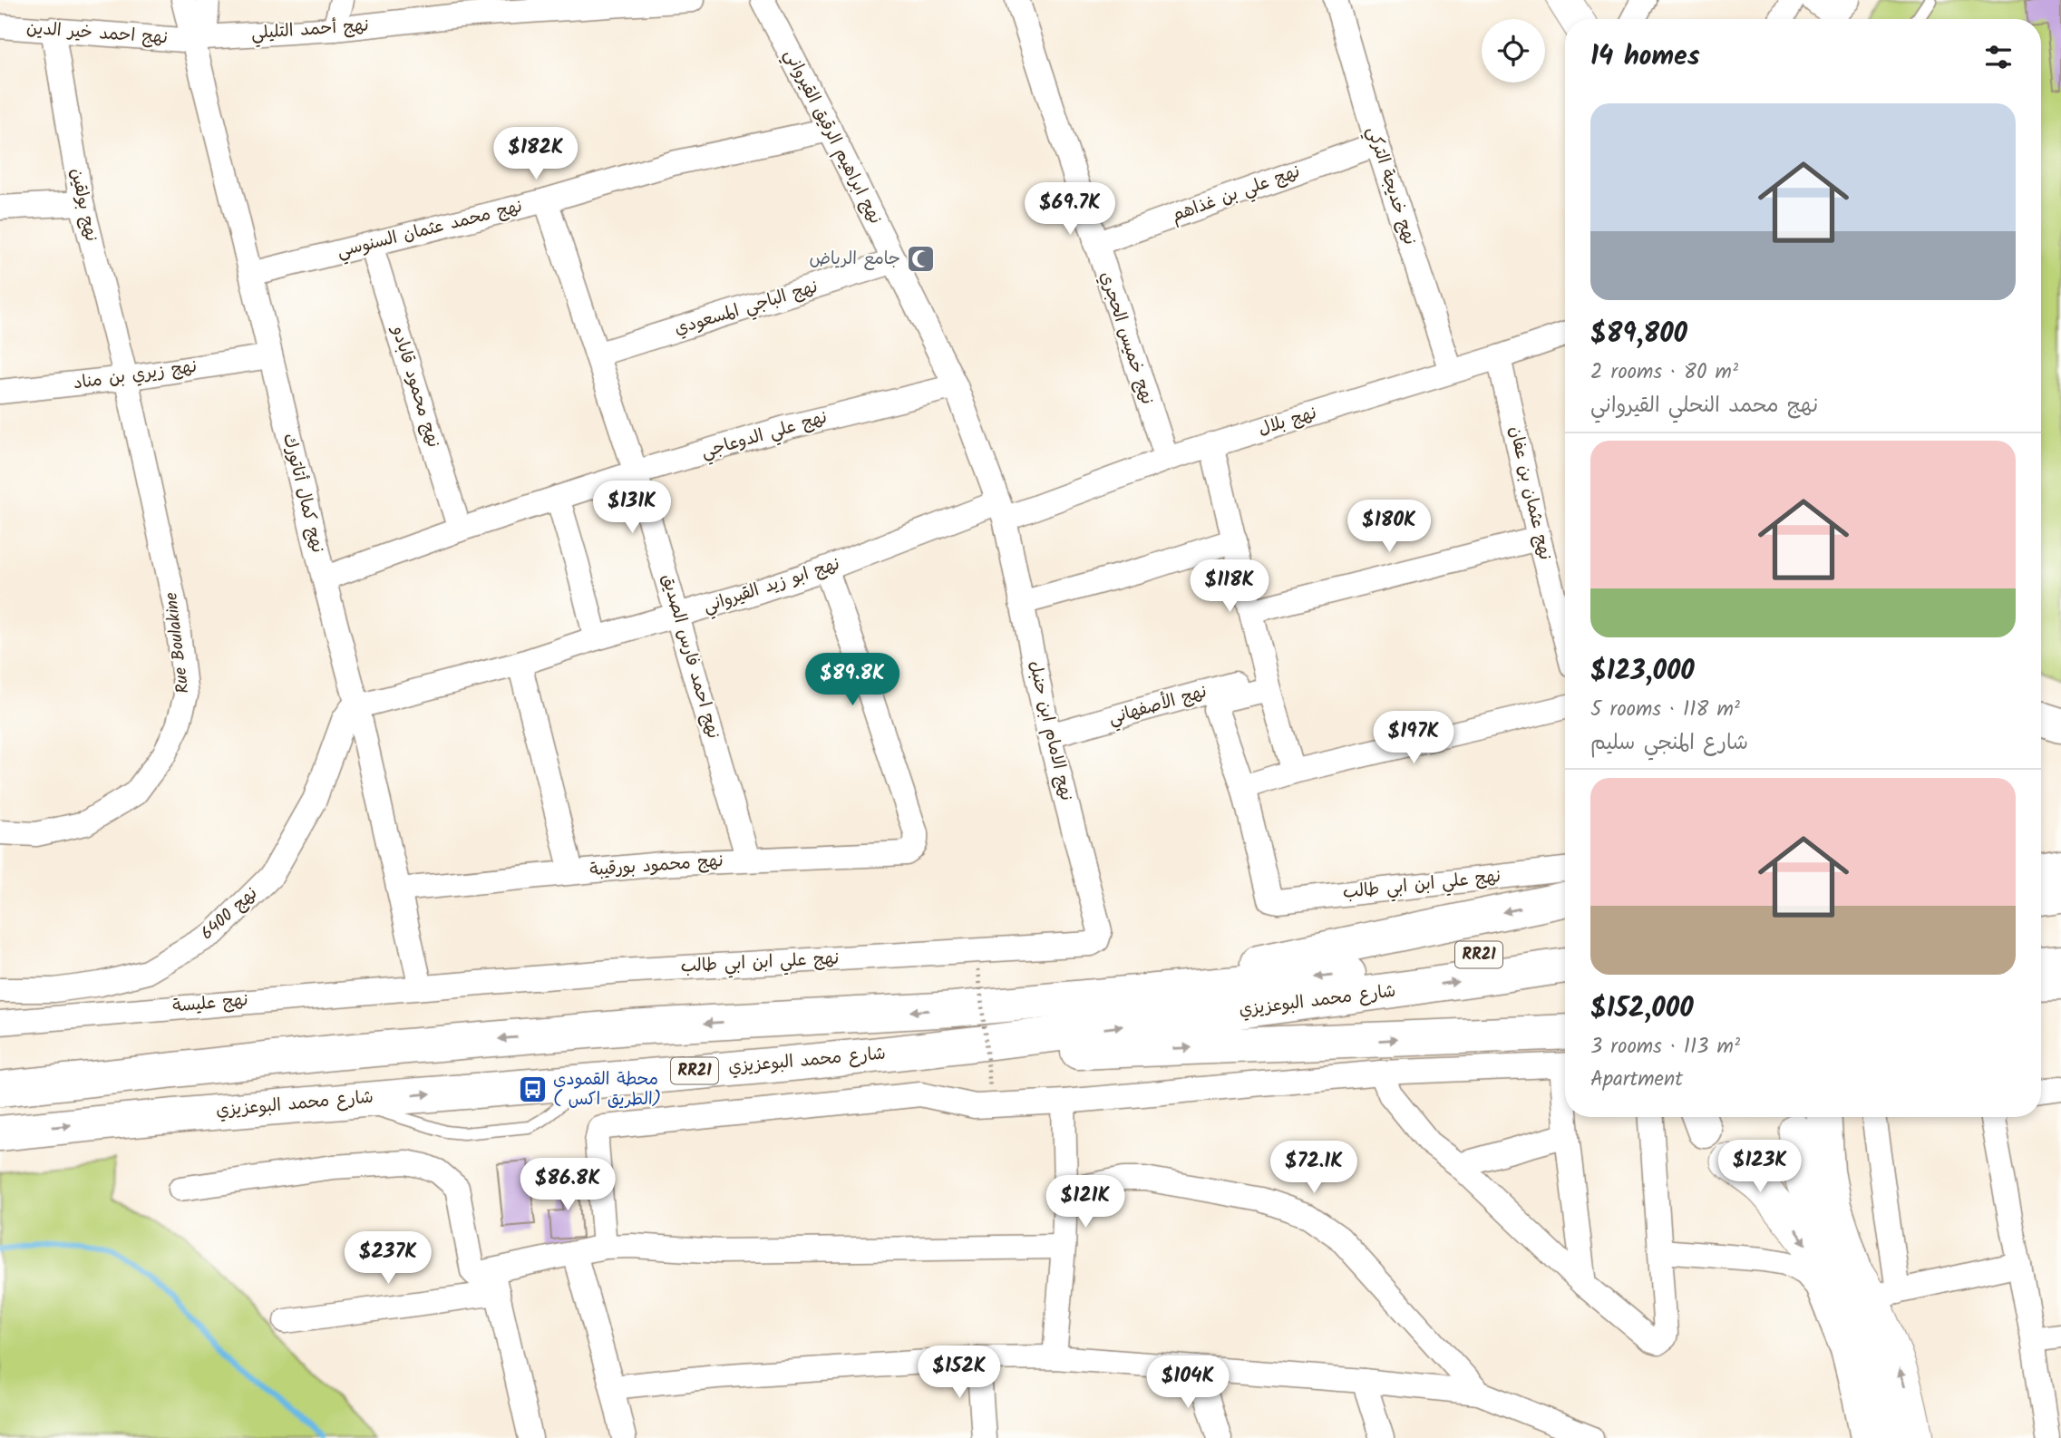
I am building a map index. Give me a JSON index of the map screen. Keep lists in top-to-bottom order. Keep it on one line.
{"streets":{"highway":["RR21","شارع محمد البوعزيزي"],"street":["نهج أحمد التليلي","نهج احمد خير الدين","نهج ابراهيم الرقيق القيرواني","نهج خديجة التركي","نهج علي بن غذاهم","نهج بولقين","نهج محمد عثمان السنوسي","نهج الباجي المسعودي","نهج خميس الحجري","نهج زيري بن مناد","نهج محمود قابادو","نهج بلال","نهج علي الدوعاجي","نهج كمال أتاتورك","نهج عثمان بن عفان","نهج ابو زيد القيرواني","Rue Boulakine","نهج احمد فارس الصديق","نهج الأصفهاني","نهج الامام ابن حنبل","نهج محمود بورقيبة","نهج علي ابن ابي طالب","نهج 6400","نهج عليسة"]},"crossings":[["نهج أحمد التليلي","نهج احمد خير الدين"],["نهج أحمد التليلي","نهج كمال أتاتورك"],["نهج احمد خير الدين","نهج بولقين"],["نهج احمد خير الدين","نهج كمال أتاتورك"],["نهج ابراهيم الرقيق القيرواني","نهج محمد عثمان السنوسي"],["نهج ابراهيم الرقيق القيرواني","نهج الباجي المسعودي"],["نهج ابراهيم الرقيق القيرواني","نهج بلال"],["نهج ابراهيم الرقيق القيرواني","نهج علي الدوعاجي"],["نهج ابراهيم الرقيق القيرواني","نهج ابو زيد القيرواني"],["نهج ابراهيم الرقيق القيرواني","نهج الامام ابن حنبل"],["نهج خديجة التركي","نهج علي بن غذاهم"],["نهج خديجة التركي","نهج بلال"],["نهج علي بن غذاهم","نهج خميس الحجري"],["نهج بولقين","نهج زيري بن مناد"],["نهج بولقين","Rue Boulakine"],["نهج محمد عثمان السنوسي","نهج محمود قابادو"],["نهج محمد عثمان السنوسي","نهج كمال أتاتورك"],["نهج محمد عثمان السنوسي","نهج احمد فارس الصديق"],["نهج الباجي المسعودي","نهج احمد فارس الصديق"],["نهج خميس الحجري","نهج بلال"],["نهج زيري بن مناد","نهج كمال أتاتورك"],["نهج زيري بن مناد","Rue Boulakine"],["نهج محمود قابادو","نهج علي الدوعاجي"],["نهج بلال","نهج عثمان بن عفان"],["نهج بلال","نهج ابو زيد القيرواني"],["نهج بلال","نهج الامام ابن حنبل"],["نهج علي الدوعاجي","نهج كمال أتاتورك"],["نهج علي الدوعاجي","نهج احمد فارس الصديق"],["نهج كمال أتاتورك","نهج ابو زيد القيرواني"],["نهج كمال أتاتورك","نهج محمود بورقيبة"],["نهج كمال أتاتورك","نهج علي ابن ابي طالب"],["نهج كمال أتاتورك","نهج 6400"],["نهج كمال أتاتورك","نهج عليسة"],["نهج ابو زيد القيرواني","نهج احمد فارس الصديق"],["نهج ابو زيد القيرواني","نهج الامام ابن حنبل"],["نهج ابو زيد القيرواني","نهج محمود بورقيبة"],["نهج ابو زيد القيرواني","نهج 6400"],["نهج احمد فارس الصديق","نهج محمود بورقيبة"],["نهج الأصفهاني","نهج الامام ابن حنبل"],["نهج الامام ابن حنبل","نهج علي ابن ابي طالب"],["نهج علي ابن ابي طالب","نهج عليسة"]],"places":{"mosque":["جامع الرياض"],"bus stop":["محطة القمودي ( الطريق اكس)"]},"page":{"heading":"14 homes","list":[{"name":"$89,800","note":"2 rooms · 80 m² · نهج محمد النحلي القيرواني"},{"name":"$123,000","note":"5 rooms · 118 m² · شارع المنجي سليم"},{"name":"$152,000","note":"3 rooms · 113 m² · Apartment"}],"price":["$182K","$69.7K","$131K","$180K","$118K","$89.8K","$197K","$123K","$72.1K","$86.8K","$121K","$237K","$152K","$104K"]}}
